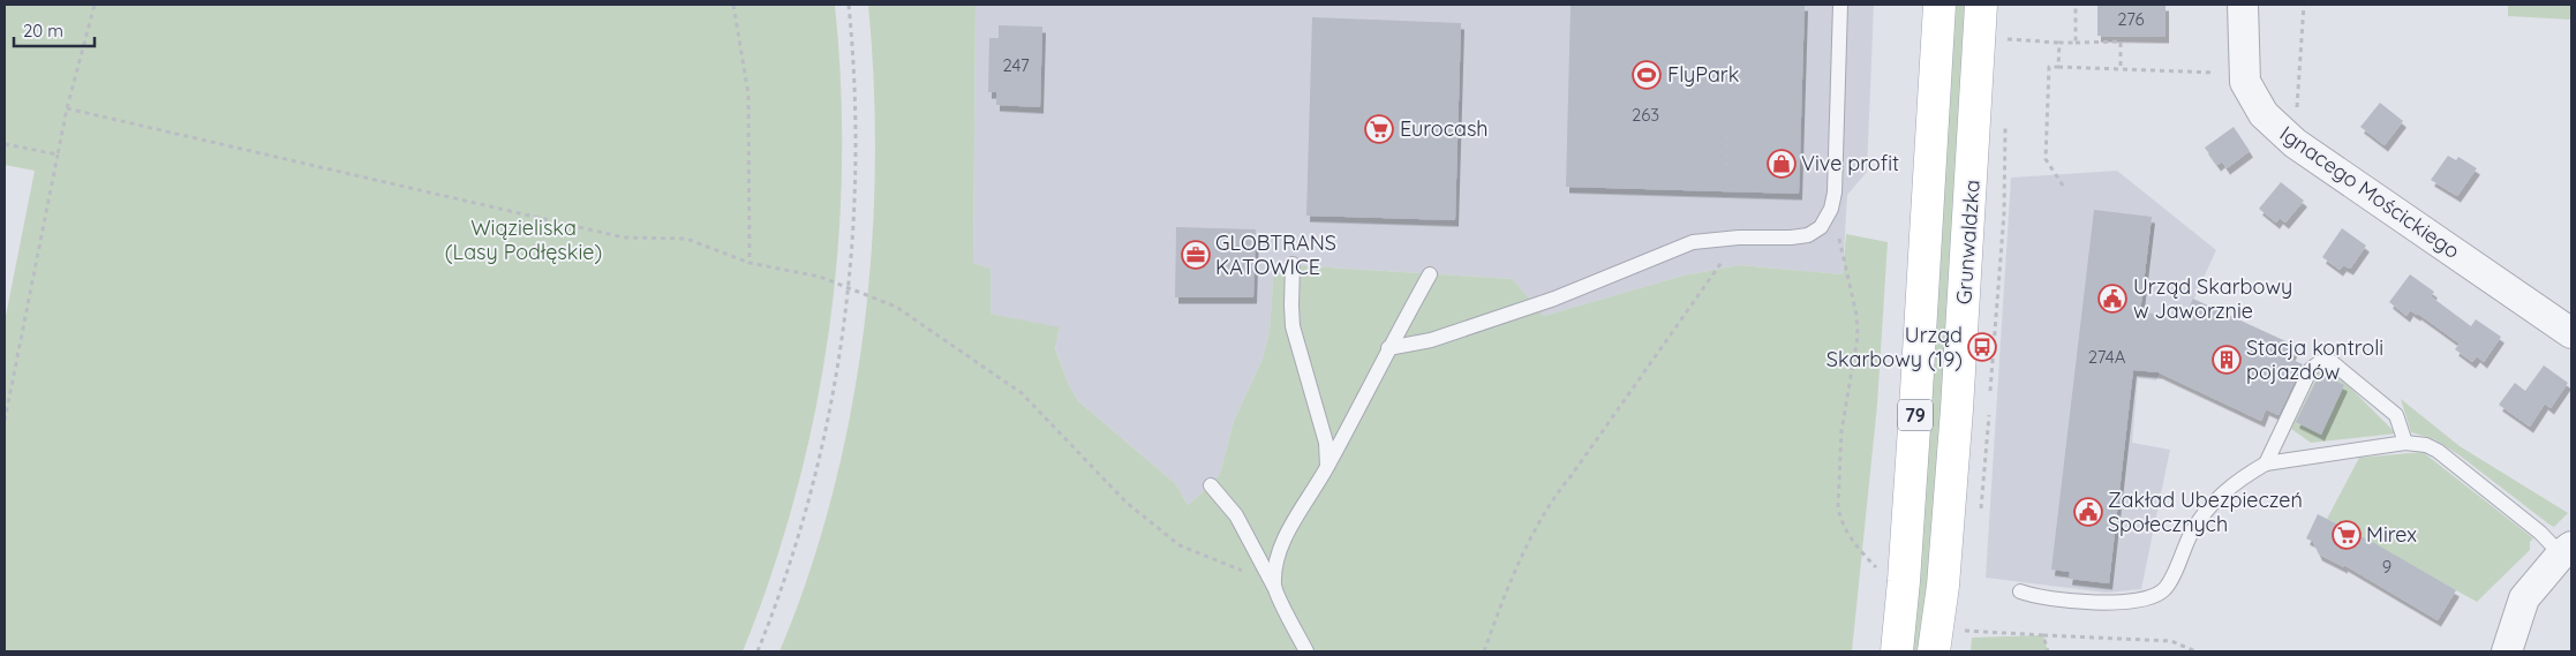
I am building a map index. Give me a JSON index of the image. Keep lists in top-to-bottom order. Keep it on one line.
{"streets":{"main road":["Grunwaldzka","79"],"street":["Ignacego Mościckiego"]},"parks":["Wiązieliska (Lasy Podłęskie)"],"places":{"sports":["FlyPark"],"supermarket":["Eurocash","Mirex"],"shop":["Vive profit"],"office":["GLOBTRANS KATOWICE"],"public building":["Urząd Skarbowy w Jaworznie","Zakład Ubezpieczeń Społecznych"],"bus stop":["Urząd Skarbowy (19)"],"building":["Stacja kontroli pojazdów"]},"house_numbers":["276","247","263","274A","9"],"scale_bar":"20 m"}
